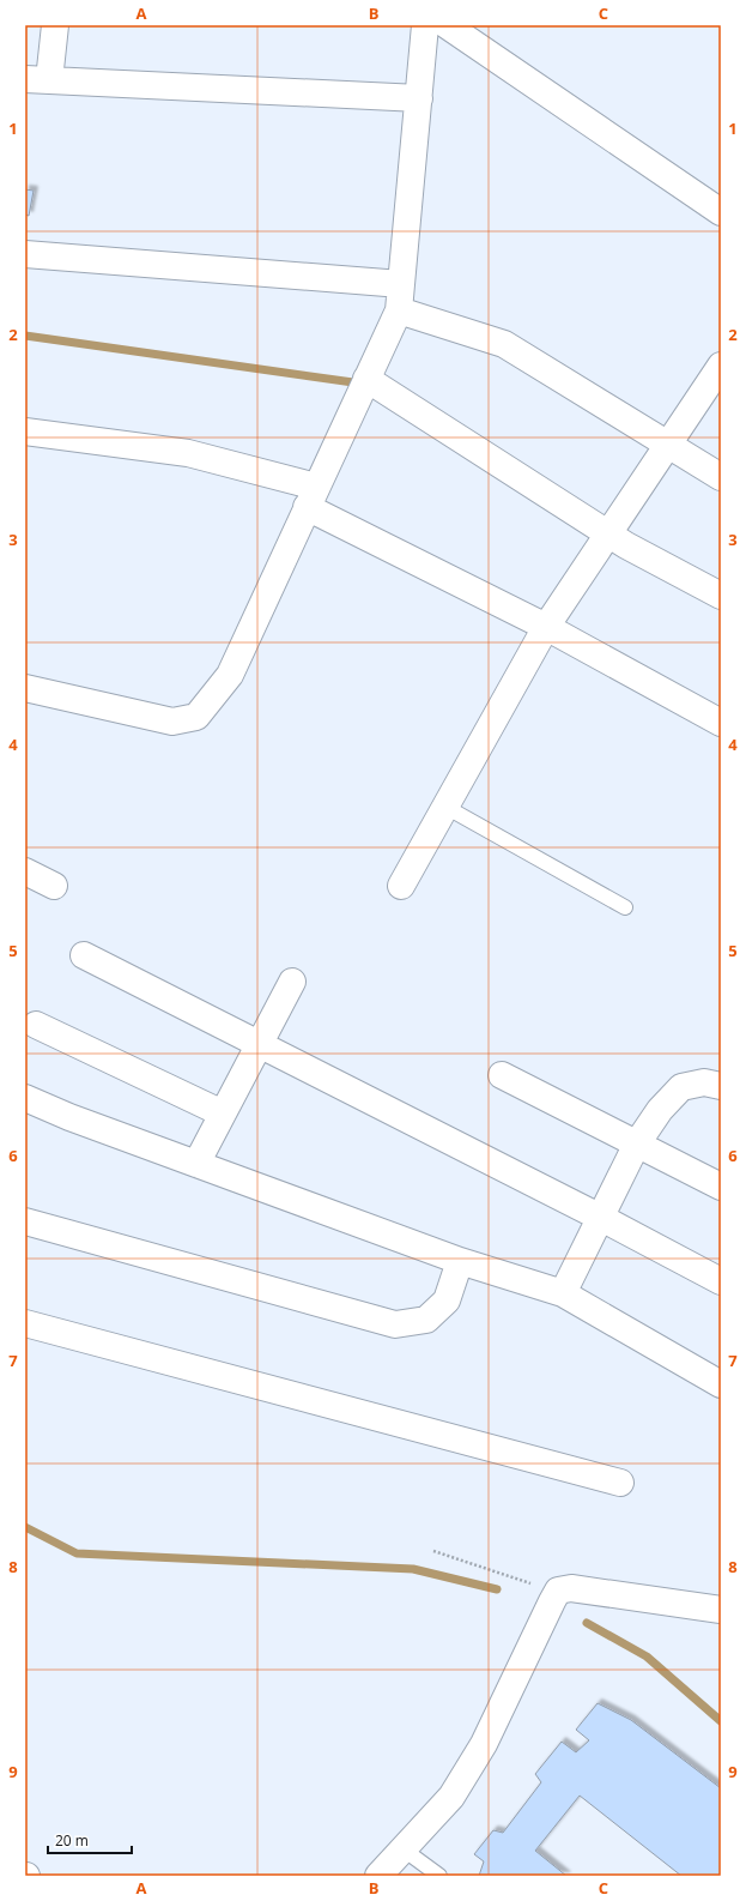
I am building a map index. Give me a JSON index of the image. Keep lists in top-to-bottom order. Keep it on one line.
{"scale_bar":"20 m","grid":{"columns":["A","B","C"],"rows":["1","2","3","4","5","6","7","8","9"]}}
